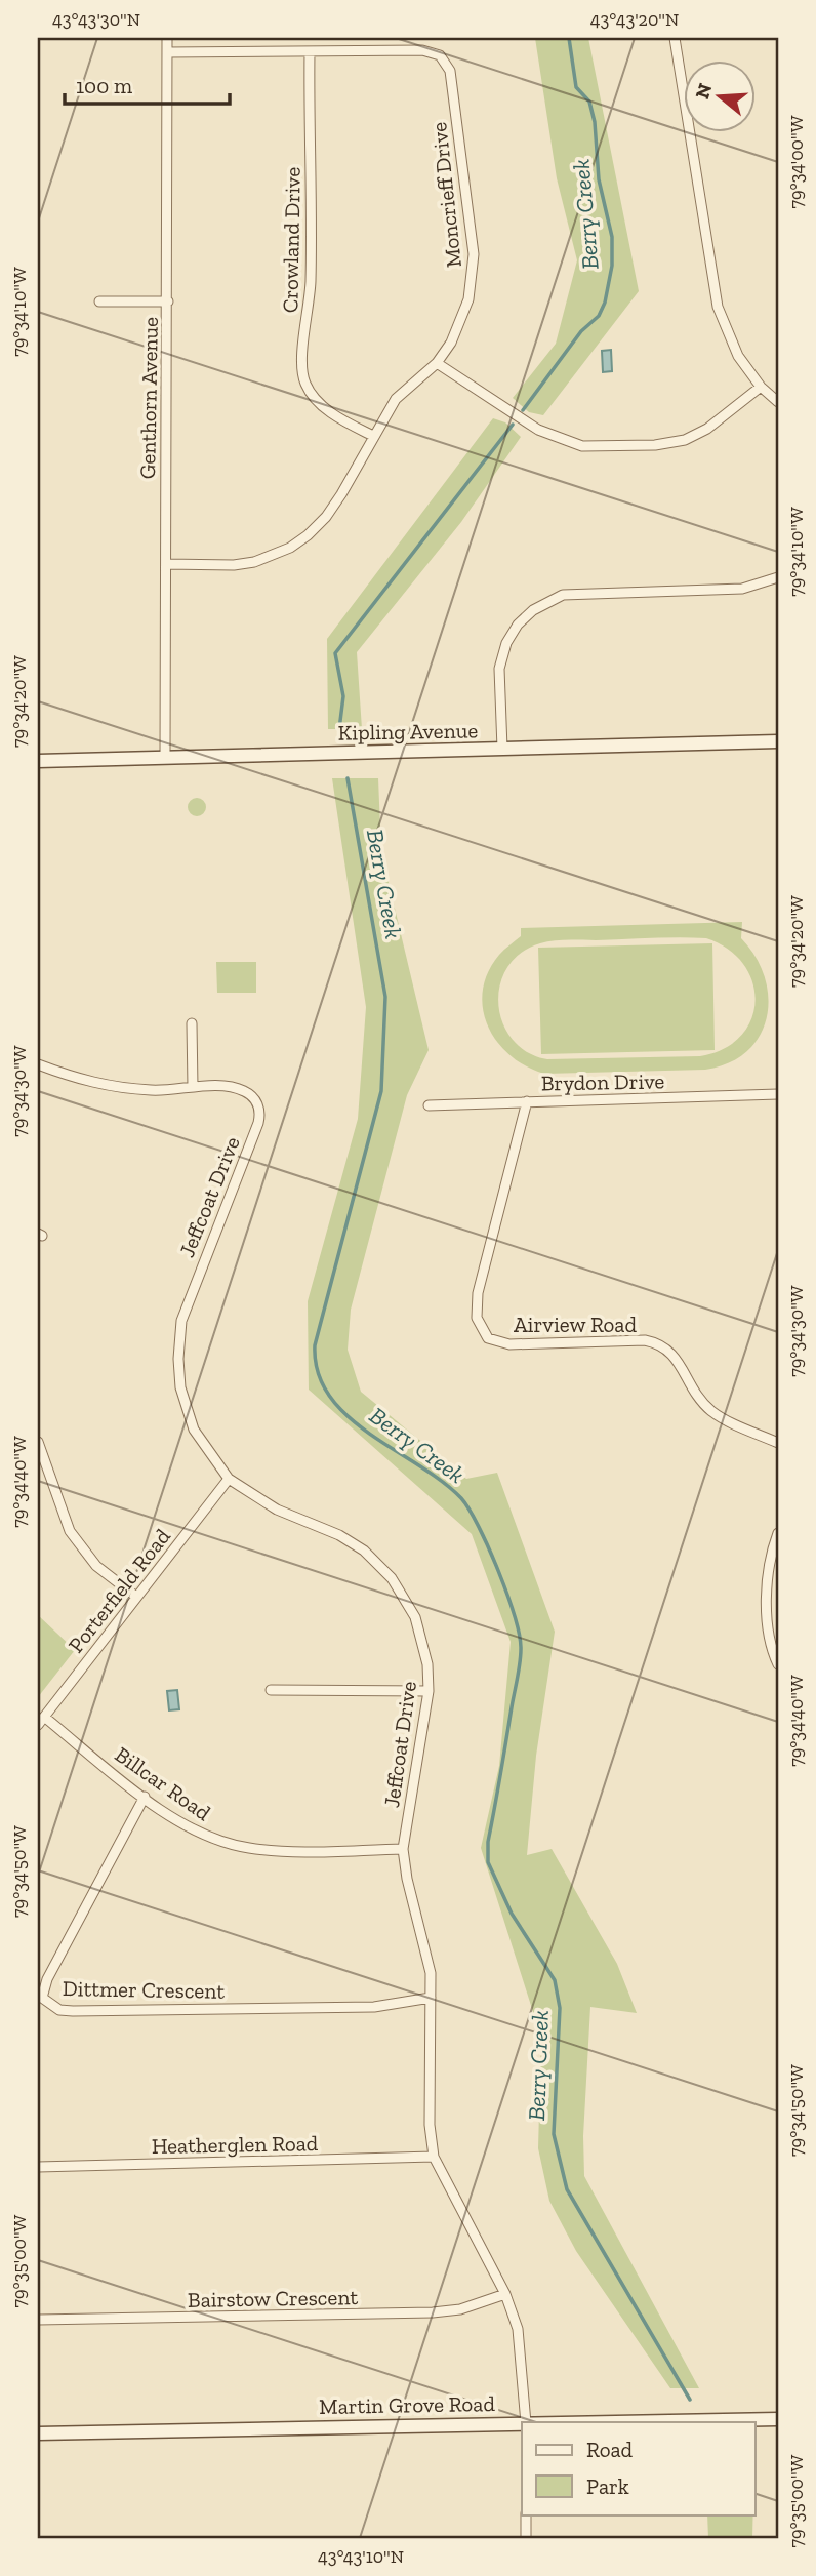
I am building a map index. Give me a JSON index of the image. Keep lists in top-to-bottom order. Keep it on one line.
{"streets":{"main road":["Kipling Avenue","Martin Grove Road"],"street":["Moncrieff Drive","Crowland Drive","Genthorn Avenue","Brydon Drive","Jeffcoat Drive","Airview Road","Porterfield Road","Billcar Road","Dittmer Crescent","Heatherglen Road","Bairstow Crescent"]},"crossings":[["Moncrieff Drive","Crowland Drive"],["Moncrieff Drive","Genthorn Avenue"],["Genthorn Avenue","Kipling Avenue"],["Brydon Drive","Airview Road"],["Jeffcoat Drive","Porterfield Road"],["Jeffcoat Drive","Billcar Road"],["Jeffcoat Drive","Dittmer Crescent"],["Jeffcoat Drive","Heatherglen Road"],["Jeffcoat Drive","Bairstow Crescent"],["Porterfield Road","Billcar Road"],["Billcar Road","Dittmer Crescent"]],"water":["Berry Creek"],"legend":["Road","Park"],"scale_bar":"100 m","north":"left","coordinates":["43°43'30\"N","43°43'20\"N","79°34'00\"W","79°34'10\"W","79°34'20\"W","79°34'30\"W","79°34'40\"W","79°34'50\"W","79°35'00\"W","43°43'10\"N"]}
